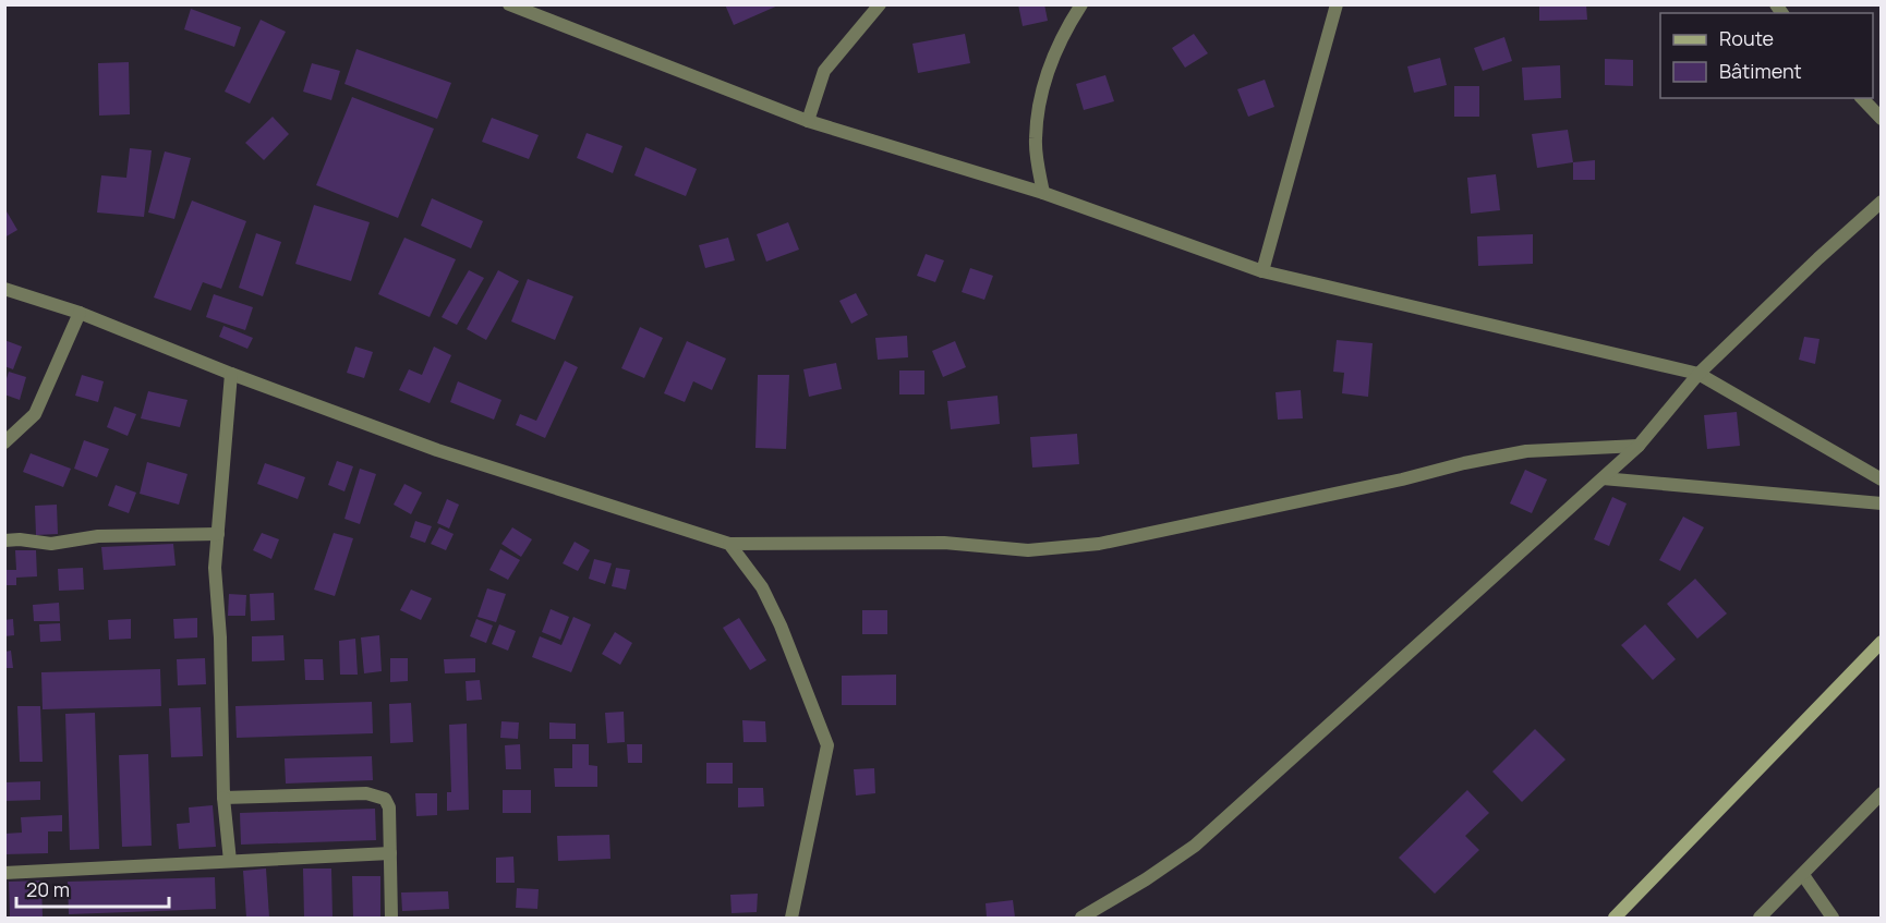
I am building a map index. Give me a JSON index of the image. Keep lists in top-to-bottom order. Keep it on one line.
{"legend":["Route","Bâtiment"],"scale_bar":"20 m"}
